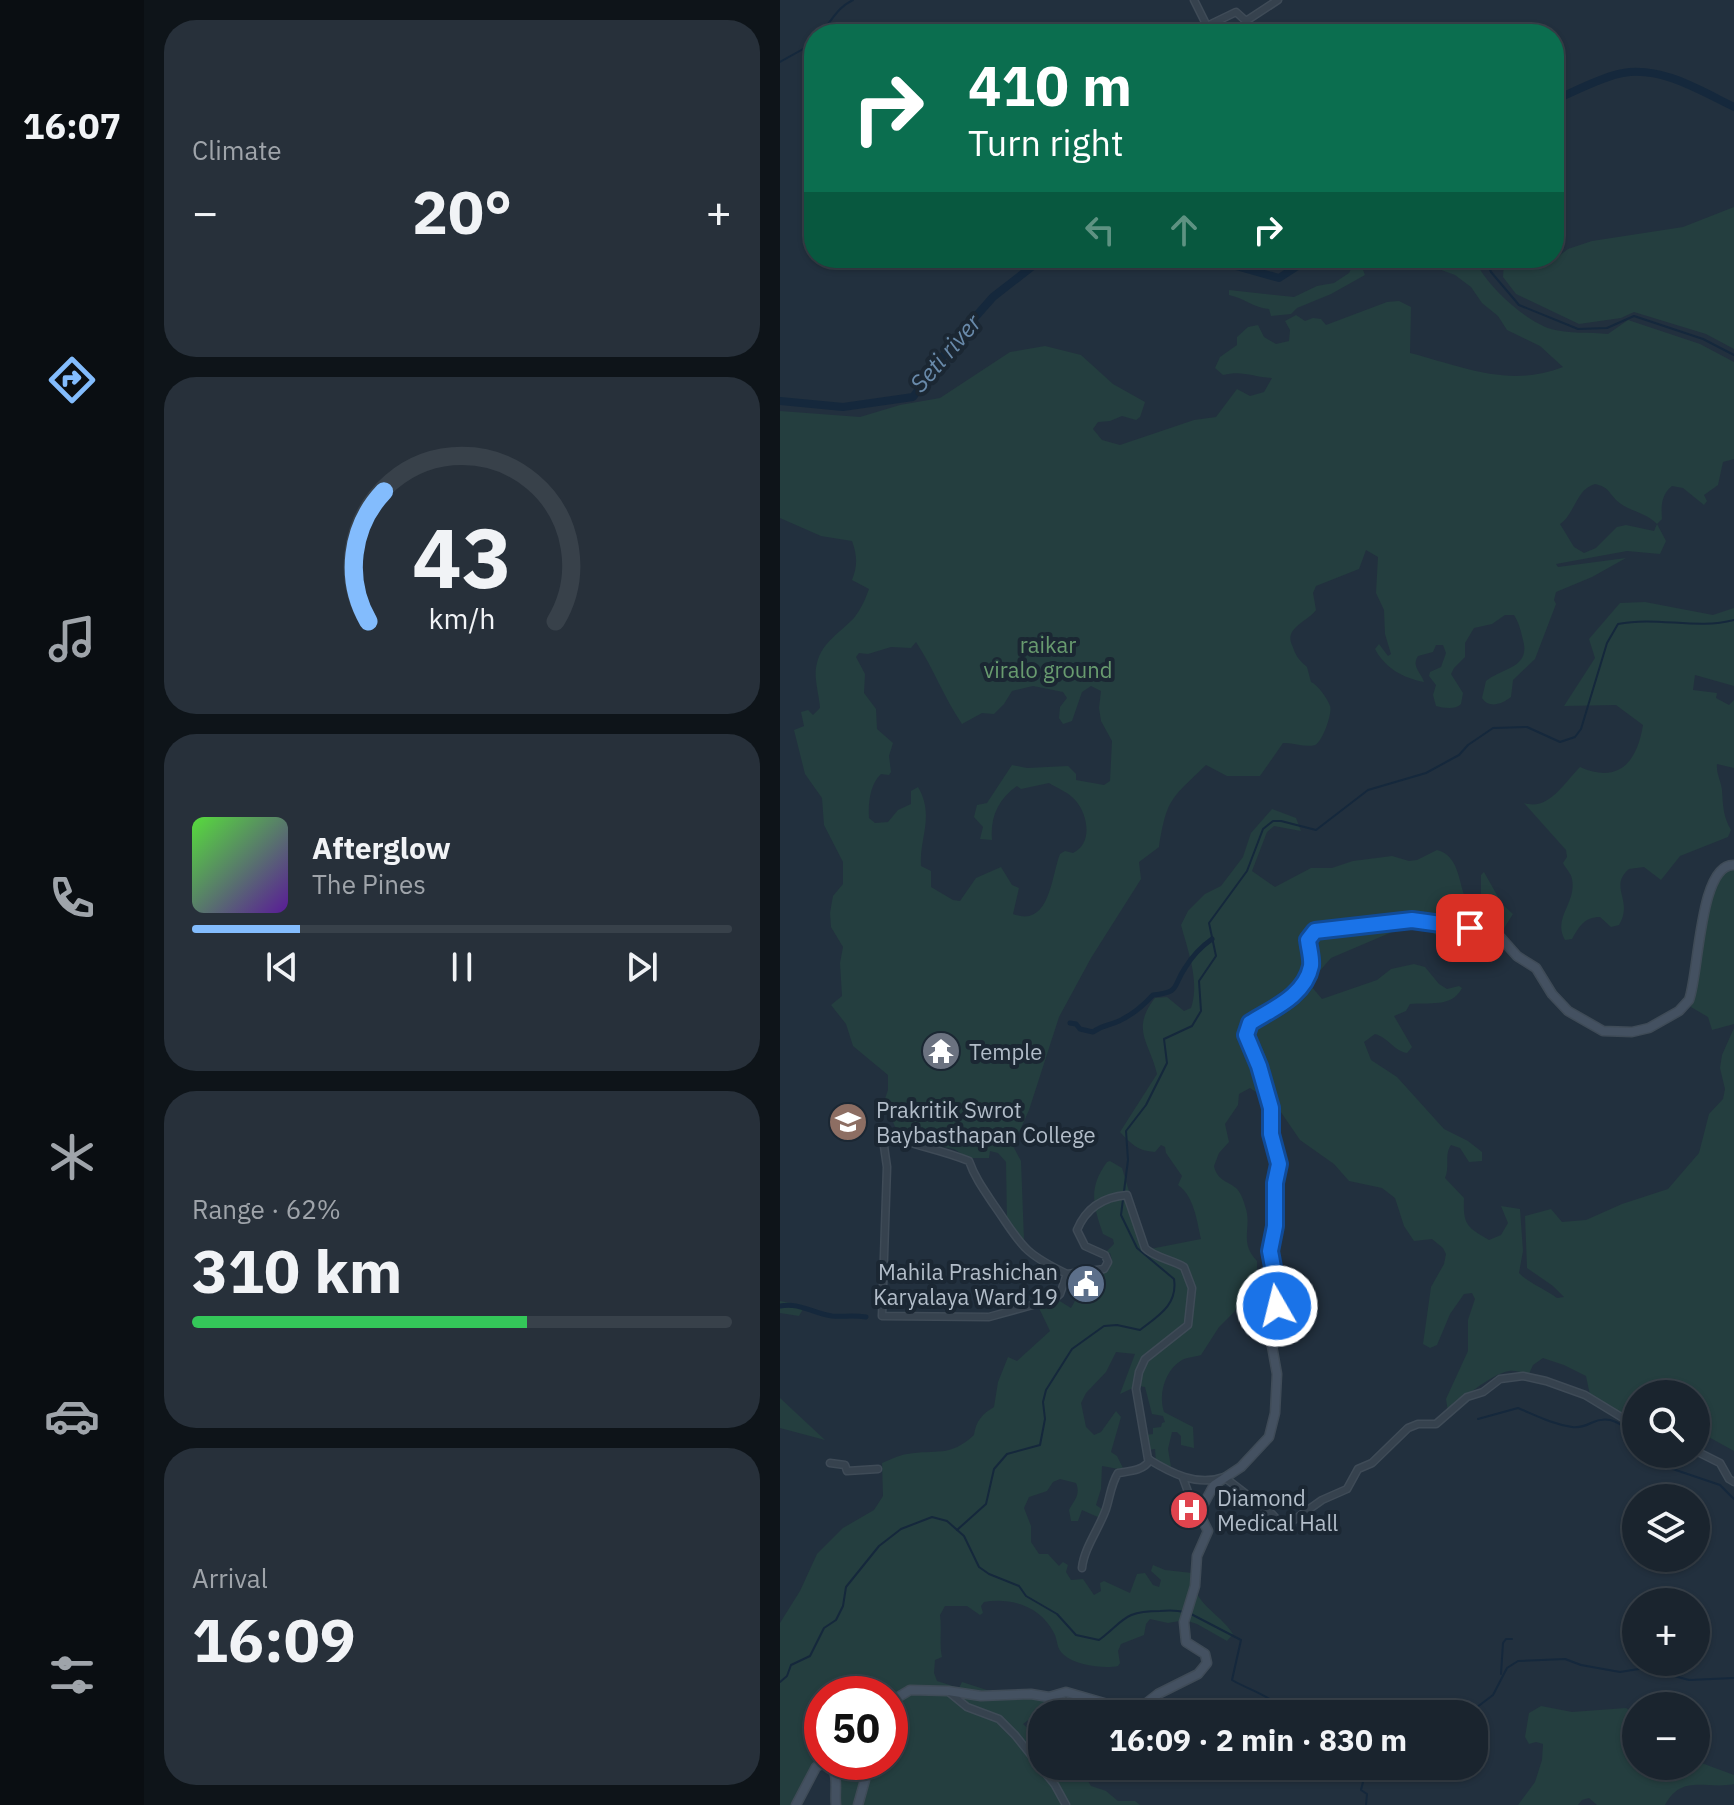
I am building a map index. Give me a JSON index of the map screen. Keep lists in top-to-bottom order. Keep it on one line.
{"water":["Seti river"],"parks":["raikar viralo ground"],"places":{"temple":["Temple"],"school or university":["Prakritik Swrot Baybasthapan College"],"public building":["Mahila Prashichan Karyalaya Ward 19"],"hospital":["Diamond Medical Hall"]},"page":{"tabs":"16:07","tile":["Climate",["Range · 62%","310 km"],["Arrival","16:09"]],"turn":["410 m","Turn right"],"heat":["−","20°","+"],"song":["Afterglow","The Pines"],"map_buttons":["+","−"],"limit":"50","trip":"16:09 · 2 min · 830 m","gauge":["43","km/h"]}}
